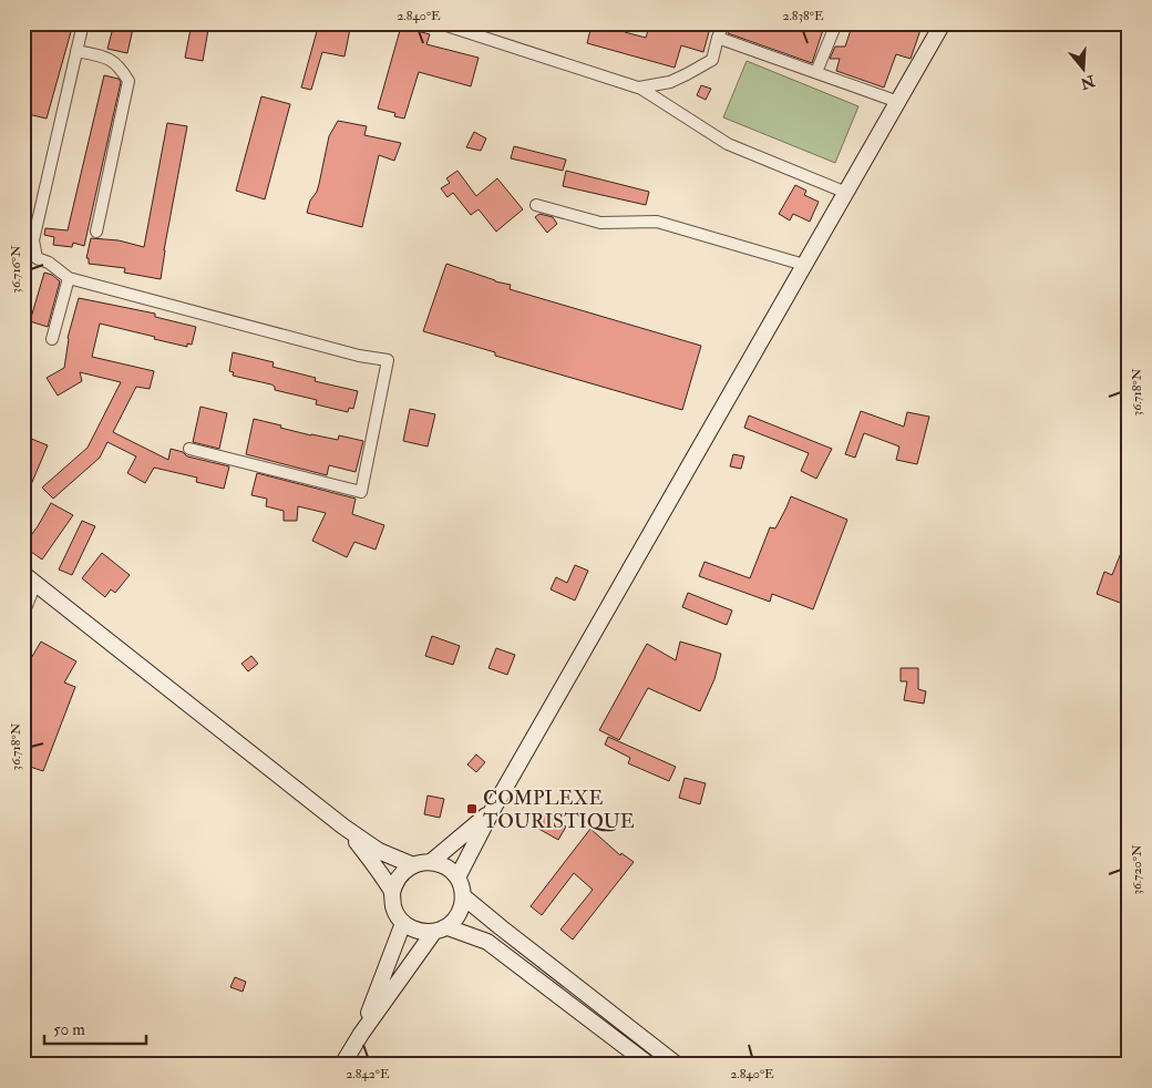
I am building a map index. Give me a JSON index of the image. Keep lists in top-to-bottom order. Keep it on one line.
{"places":{"transit":["COMPLEXE TOURISTIQUE"]},"scale_bar":"50 m","north":"bottom","coordinates":["2.840°E","2.838°E","36.716°N","36.718°N","36.720°N","2.842°E"]}
